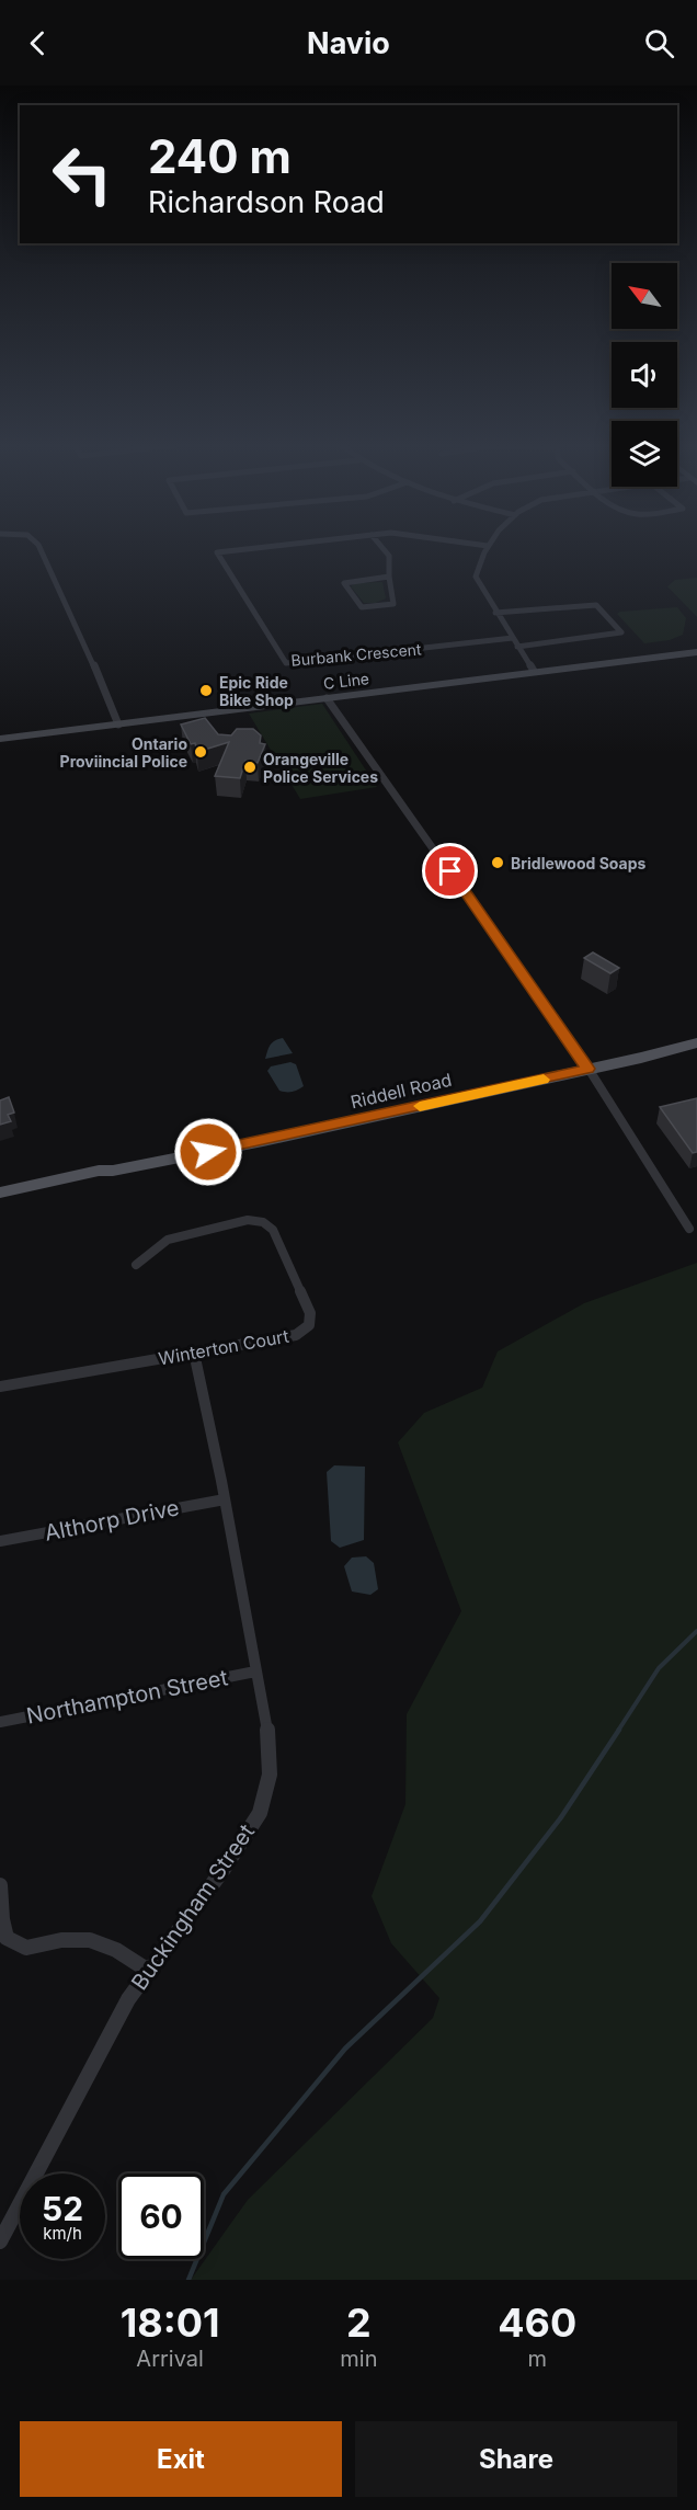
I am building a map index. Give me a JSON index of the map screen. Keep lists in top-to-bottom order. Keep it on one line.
{"streets":{"main road":["Riddell Road"],"street":["Burbank Crescent","C Line","Winterton Court","Althorp Drive","Northampton Street","Buckingham Street"]},"crossings":[["Winterton Court","Buckingham Street"],["Althorp Drive","Buckingham Street"],["Northampton Street","Buckingham Street"]],"places":["Epic Ride Bike Shop","Ontario Proviincial Police","Orangeville Police Services","Bridlewood Soaps"],"north":"top left","page":{"header":"Navio","turn":["240 m","Richardson Road"],"speed":"52 km/h","limit":"60","eta":["18:01","Arrival","2","min","460","m"],"buttons":["Exit","Share"]}}
